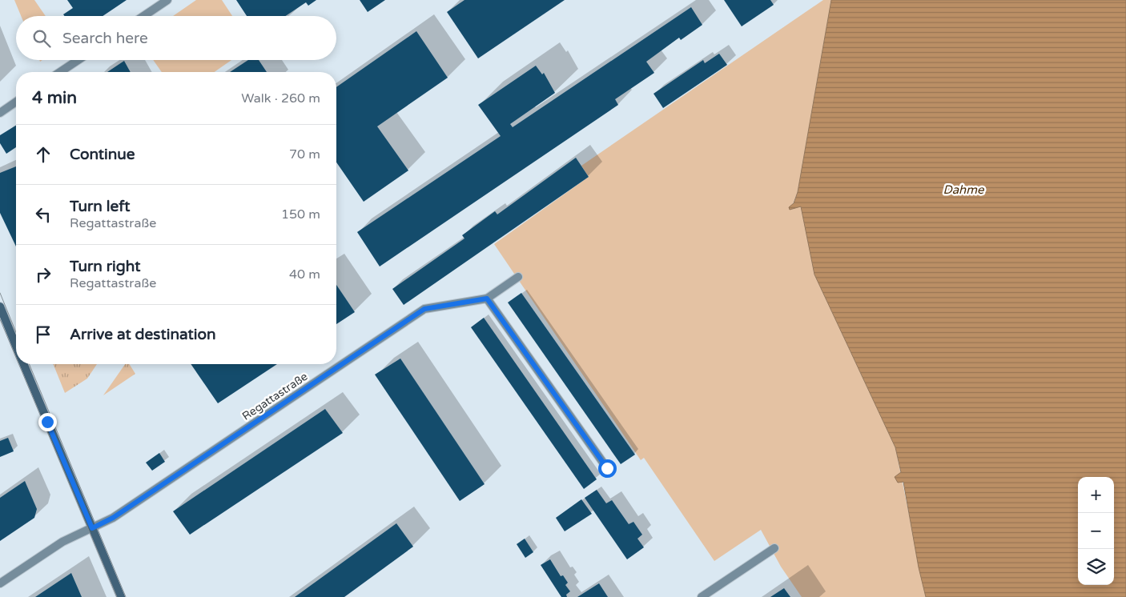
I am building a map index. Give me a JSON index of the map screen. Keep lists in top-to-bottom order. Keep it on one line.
{"streets":{"street":["Regattastraße"]},"water":["Dahme"],"page":{"search":"Search here","heading":["4 min","Walk · 260 m"],"list":[["Continue","70 m"],["Turn left","Regattastraße","150 m"],["Turn right","Regattastraße","40 m"],"Arrive at destination"],"map_buttons":["+","−"]}}
